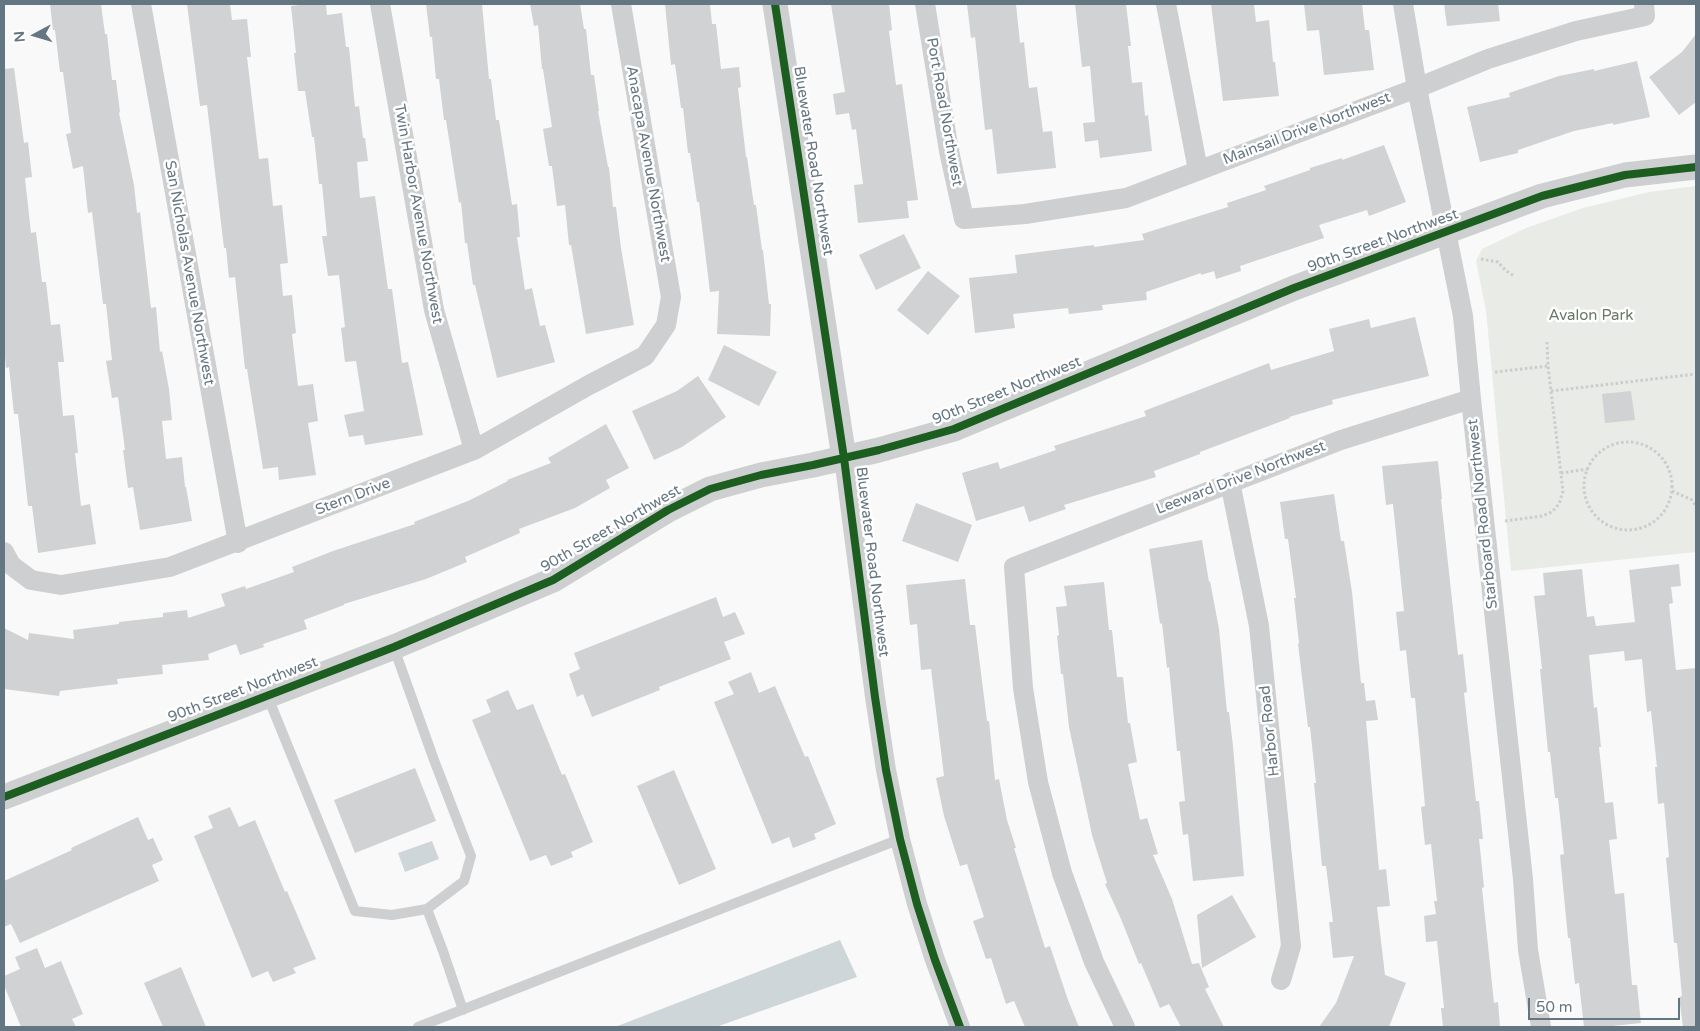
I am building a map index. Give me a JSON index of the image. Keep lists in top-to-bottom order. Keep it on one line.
{"streets":{"street":["Port Road Northwest","Mainsail Drive Northwest","Bluewater Road Northwest","Anacapa Avenue Northwest","Twin Harbor Avenue Northwest","90th Street Northwest","San Nicholas Avenue Northwest","Leeward Drive Northwest","Stern Drive","Starboard Road Northwest","Harbor Road"]},"crossings":[["Port Road Northwest","Mainsail Drive Northwest"],["Mainsail Drive Northwest","Starboard Road Northwest"],["Bluewater Road Northwest","90th Street Northwest"],["Anacapa Avenue Northwest","Stern Drive"],["Twin Harbor Avenue Northwest","Stern Drive"],["90th Street Northwest","Starboard Road Northwest"],["San Nicholas Avenue Northwest","Stern Drive"],["Leeward Drive Northwest","Starboard Road Northwest"],["Leeward Drive Northwest","Harbor Road"]],"parks":["Avalon Park"],"scale_bar":"50 m","north":"left"}
